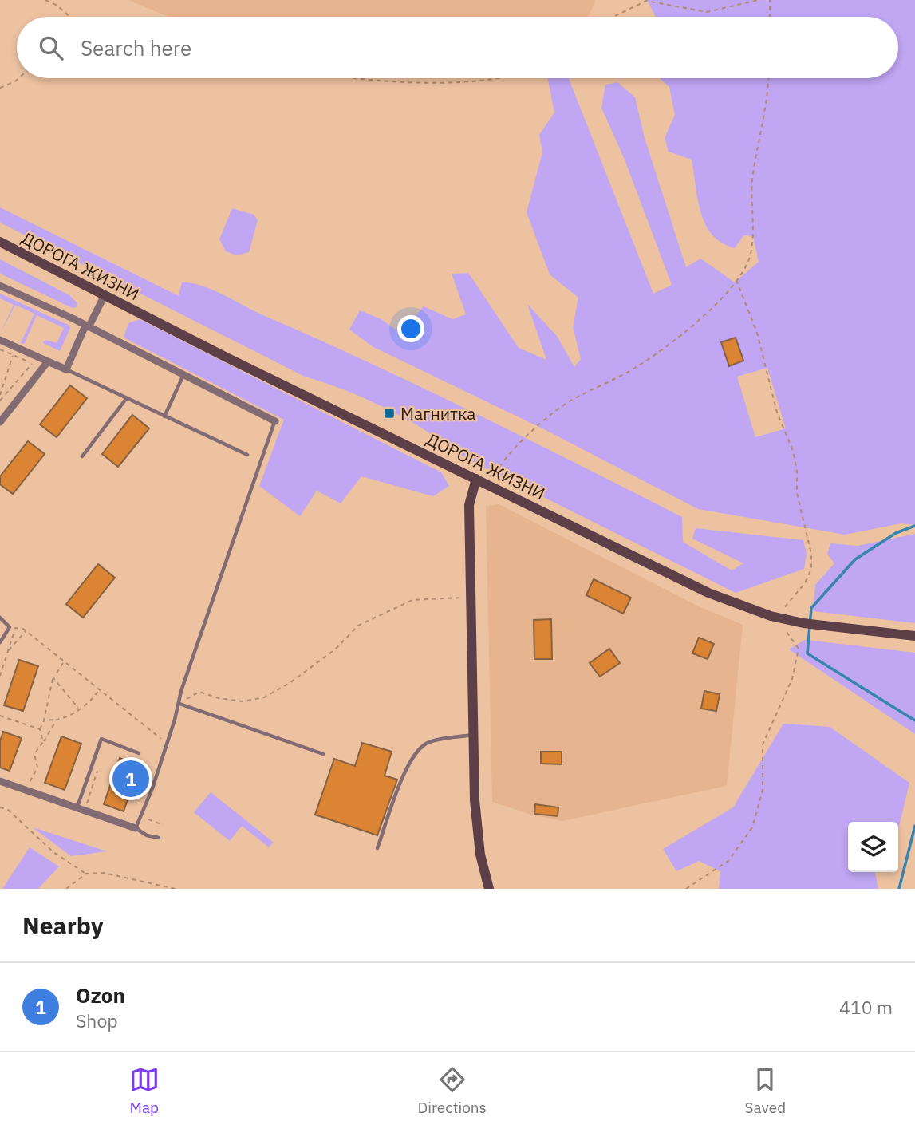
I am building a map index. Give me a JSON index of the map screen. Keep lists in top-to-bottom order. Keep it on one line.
{"streets":{"main road":["ДОРОГА ЖИЗНИ"]},"places":{"transit":["Магнитка"]},"page":{"search":"Search here","pins":"1","heading":"Nearby","list":[{"mark":"1","name":"Ozon","note":"Shop","value":"410 m"}],"nav":["Map","Directions","Saved"]}}
